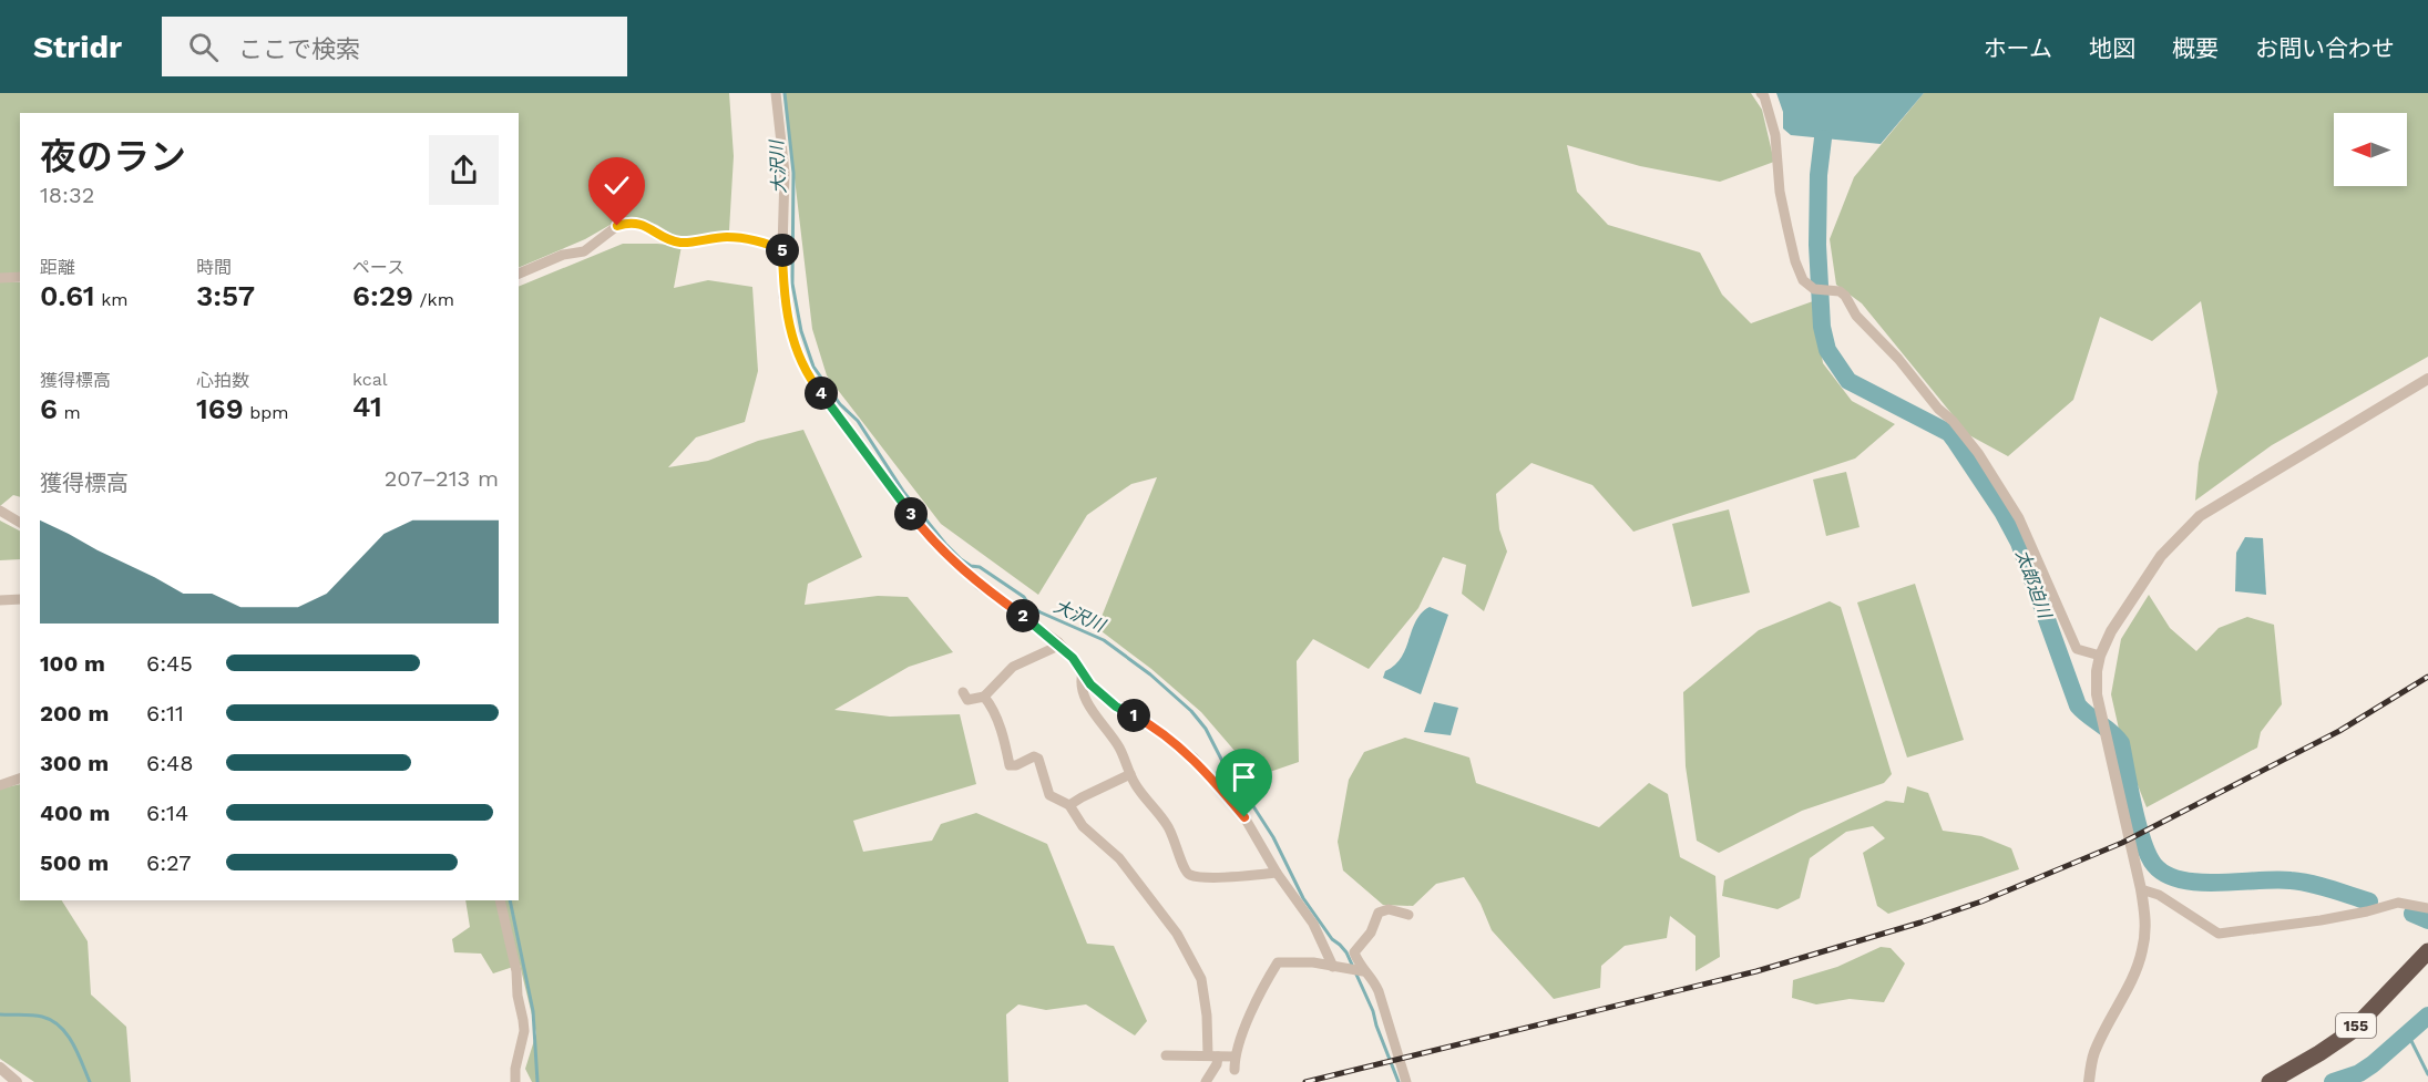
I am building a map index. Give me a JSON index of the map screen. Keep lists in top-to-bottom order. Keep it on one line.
{"streets":{"highway":["155"]},"water":["大沢川","太郎迫川"],"north":"left","page":{"header":"Stridr","search":"ここで検索","nav":["ホーム","地図","概要","お問い合わせ"],"heading":["夜のラン","18:32"],"stats":[["距離","0.61 km"],["時間","3:57"],["ペース","6:29 /km"],["獲得標高","6 m"],["心拍数","169 bpm"],["kcal","41"]],"pins":["5","4","3","2","1"],"chart":["獲得標高","207–213 m"],"list":[{"name":"100 m","note":"6:45"},{"name":"200 m","note":"6:11"},{"name":"300 m","note":"6:48"},{"name":"400 m","note":"6:14"},{"name":"500 m","note":"6:27"}]}}
